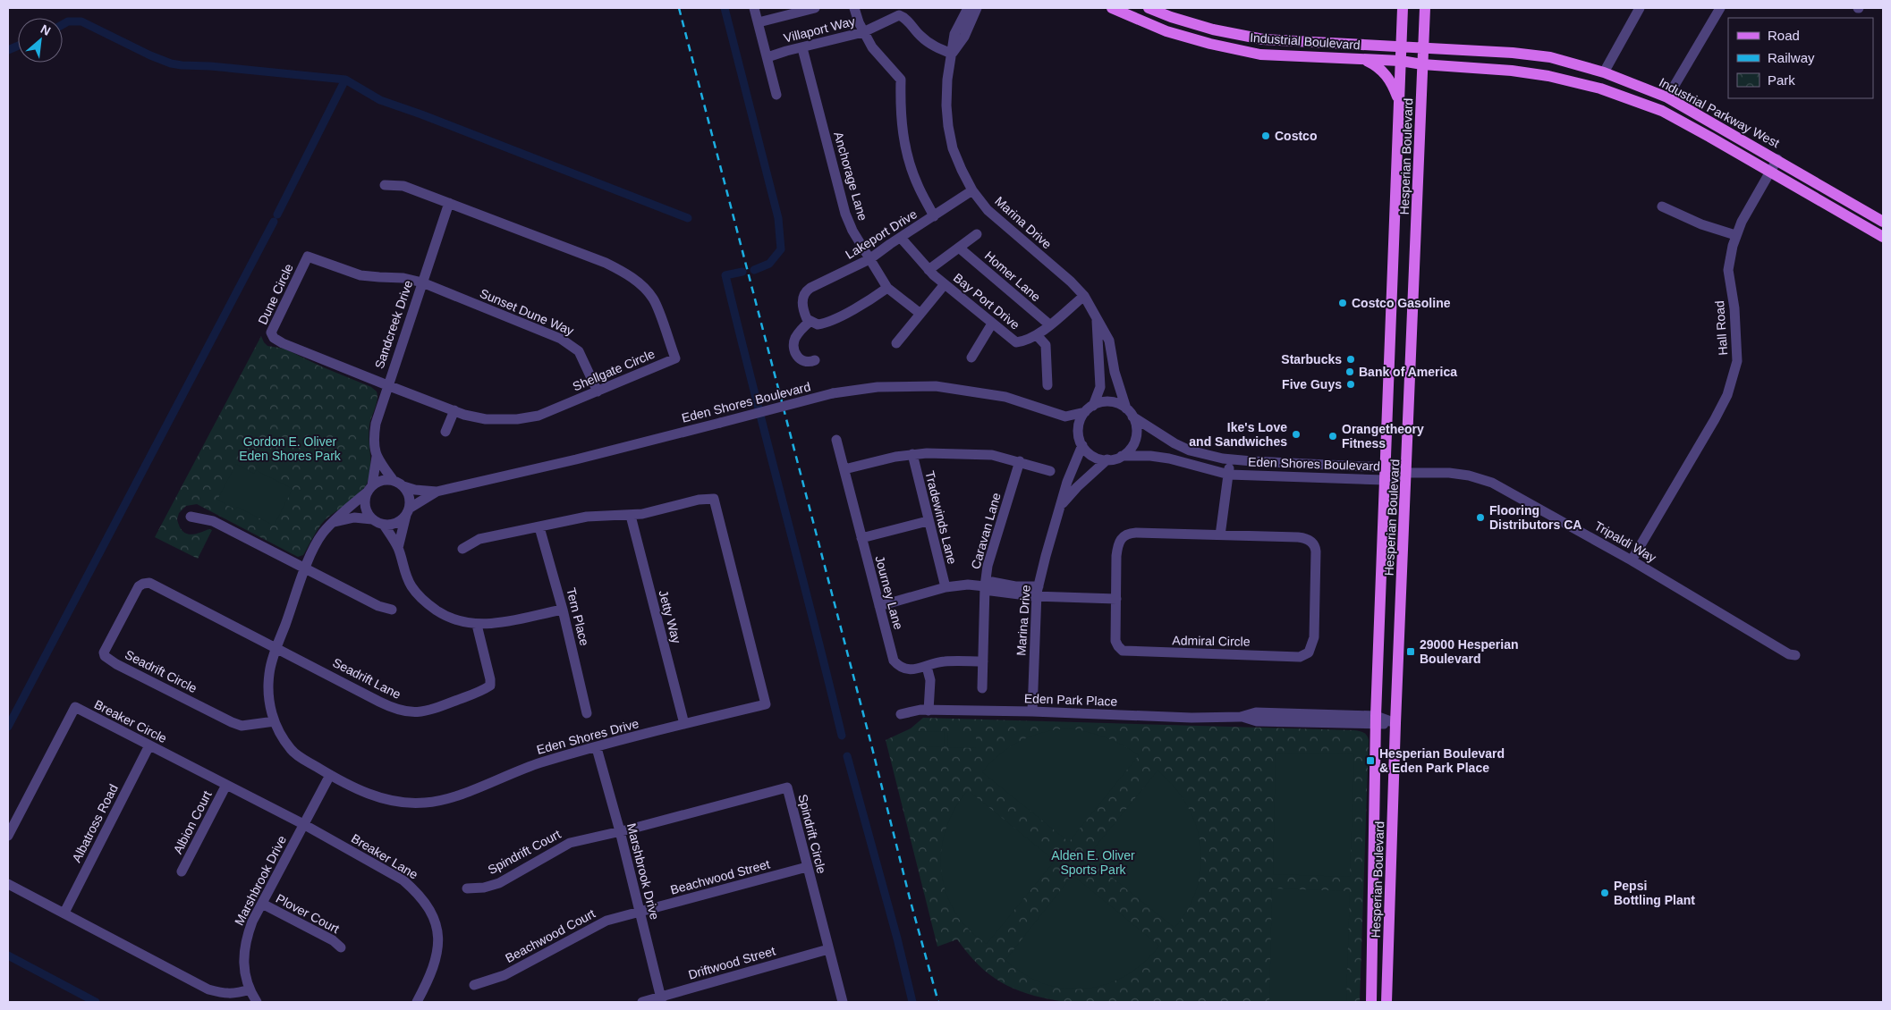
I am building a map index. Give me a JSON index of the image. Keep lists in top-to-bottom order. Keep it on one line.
{"streets":{"main road":["Industrial Boulevard","Industrial Parkway West","Hesperian Boulevard"],"street":["Villaport Way","Anchorage Lane","Marina Drive","Lakeport Drive","Homer Lane","Dune Circle","Bay Port Drive","Sunset Dune Way","Sandcreek Drive","Hall Road","Shellgate Circle","Eden Shores Boulevard","Tradewinds Lane","Caravan Lane","Tripaldi Way","Journey Lane","Tern Place","Jetty Way","Admiral Circle","Seadrift Circle","Seadrift Lane","Eden Park Place","Breaker Circle","Eden Shores Drive","Albion Court","Albatross Road","Spindrift Circle","Spindrift Court","Breaker Lane","Marshbrook Drive","Beachwood Street","Plover Court","Beachwood Court","Driftwood Street"]},"crossings":[["Villaport Way","Anchorage Lane"],["Villaport Way","Marina Drive"],["Industrial Boulevard","Industrial Parkway West"],["Industrial Boulevard","Hesperian Boulevard"],["Industrial Parkway West","Hesperian Boulevard"],["Industrial Parkway West","Hall Road"],["Hesperian Boulevard","Eden Shores Boulevard"],["Hesperian Boulevard","Tripaldi Way"],["Hesperian Boulevard","Eden Park Place"],["Anchorage Lane","Lakeport Drive"],["Marina Drive","Lakeport Drive"],["Marina Drive","Bay Port Drive"],["Marina Drive","Eden Shores Boulevard"],["Marina Drive","Eden Park Place"],["Lakeport Drive","Bay Port Drive"],["Homer Lane","Bay Port Drive"],["Dune Circle","Sunset Dune Way"],["Dune Circle","Sandcreek Drive"],["Dune Circle","Shellgate Circle"],["Sunset Dune Way","Sandcreek Drive"],["Sunset Dune Way","Shellgate Circle"],["Sandcreek Drive","Shellgate Circle"],["Sandcreek Drive","Eden Shores Boulevard"],["Sandcreek Drive","Eden Shores Drive"],["Hall Road","Tripaldi Way"],["Eden Shores Boulevard","Tripaldi Way"],["Eden Shores Boulevard","Eden Shores Drive"],["Caravan Lane","Journey Lane"],["Tern Place","Eden Shores Drive"],["Jetty Way","Eden Shores Drive"],["Seadrift Circle","Seadrift Lane"],["Seadrift Circle","Eden Shores Drive"],["Seadrift Lane","Eden Shores Drive"],["Breaker Circle","Albion Court"],["Breaker Circle","Albatross Road"],["Breaker Circle","Breaker Lane"],["Breaker Circle","Marshbrook Drive"],["Eden Shores Drive","Marshbrook Drive"],["Spindrift Circle","Spindrift Court"],["Spindrift Circle","Marshbrook Drive"],["Spindrift Circle","Beachwood Street"],["Spindrift Circle","Driftwood Street"],["Spindrift Court","Marshbrook Drive"],["Breaker Lane","Marshbrook Drive"],["Marshbrook Drive","Beachwood Street"],["Marshbrook Drive","Plover Court"],["Marshbrook Drive","Beachwood Court"],["Marshbrook Drive","Driftwood Street"],["Beachwood Street","Beachwood Court"]],"parks":["Gordon E. Oliver Eden Shores Park","Alden E. Oliver Sports Park"],"places":{"other":["Costco","Costco Gasoline","Starbucks","Bank of America","Five Guys","Ike's Love and Sandwiches","Orangetheory Fitness","Flooring Distributors CA","Pepsi Bottling Plant"],"transit":["29000 Hesperian Boulevard","Hesperian Boulevard & Eden Park Place"]},"legend":["Road","Railway","Park"],"north":"top right"}
